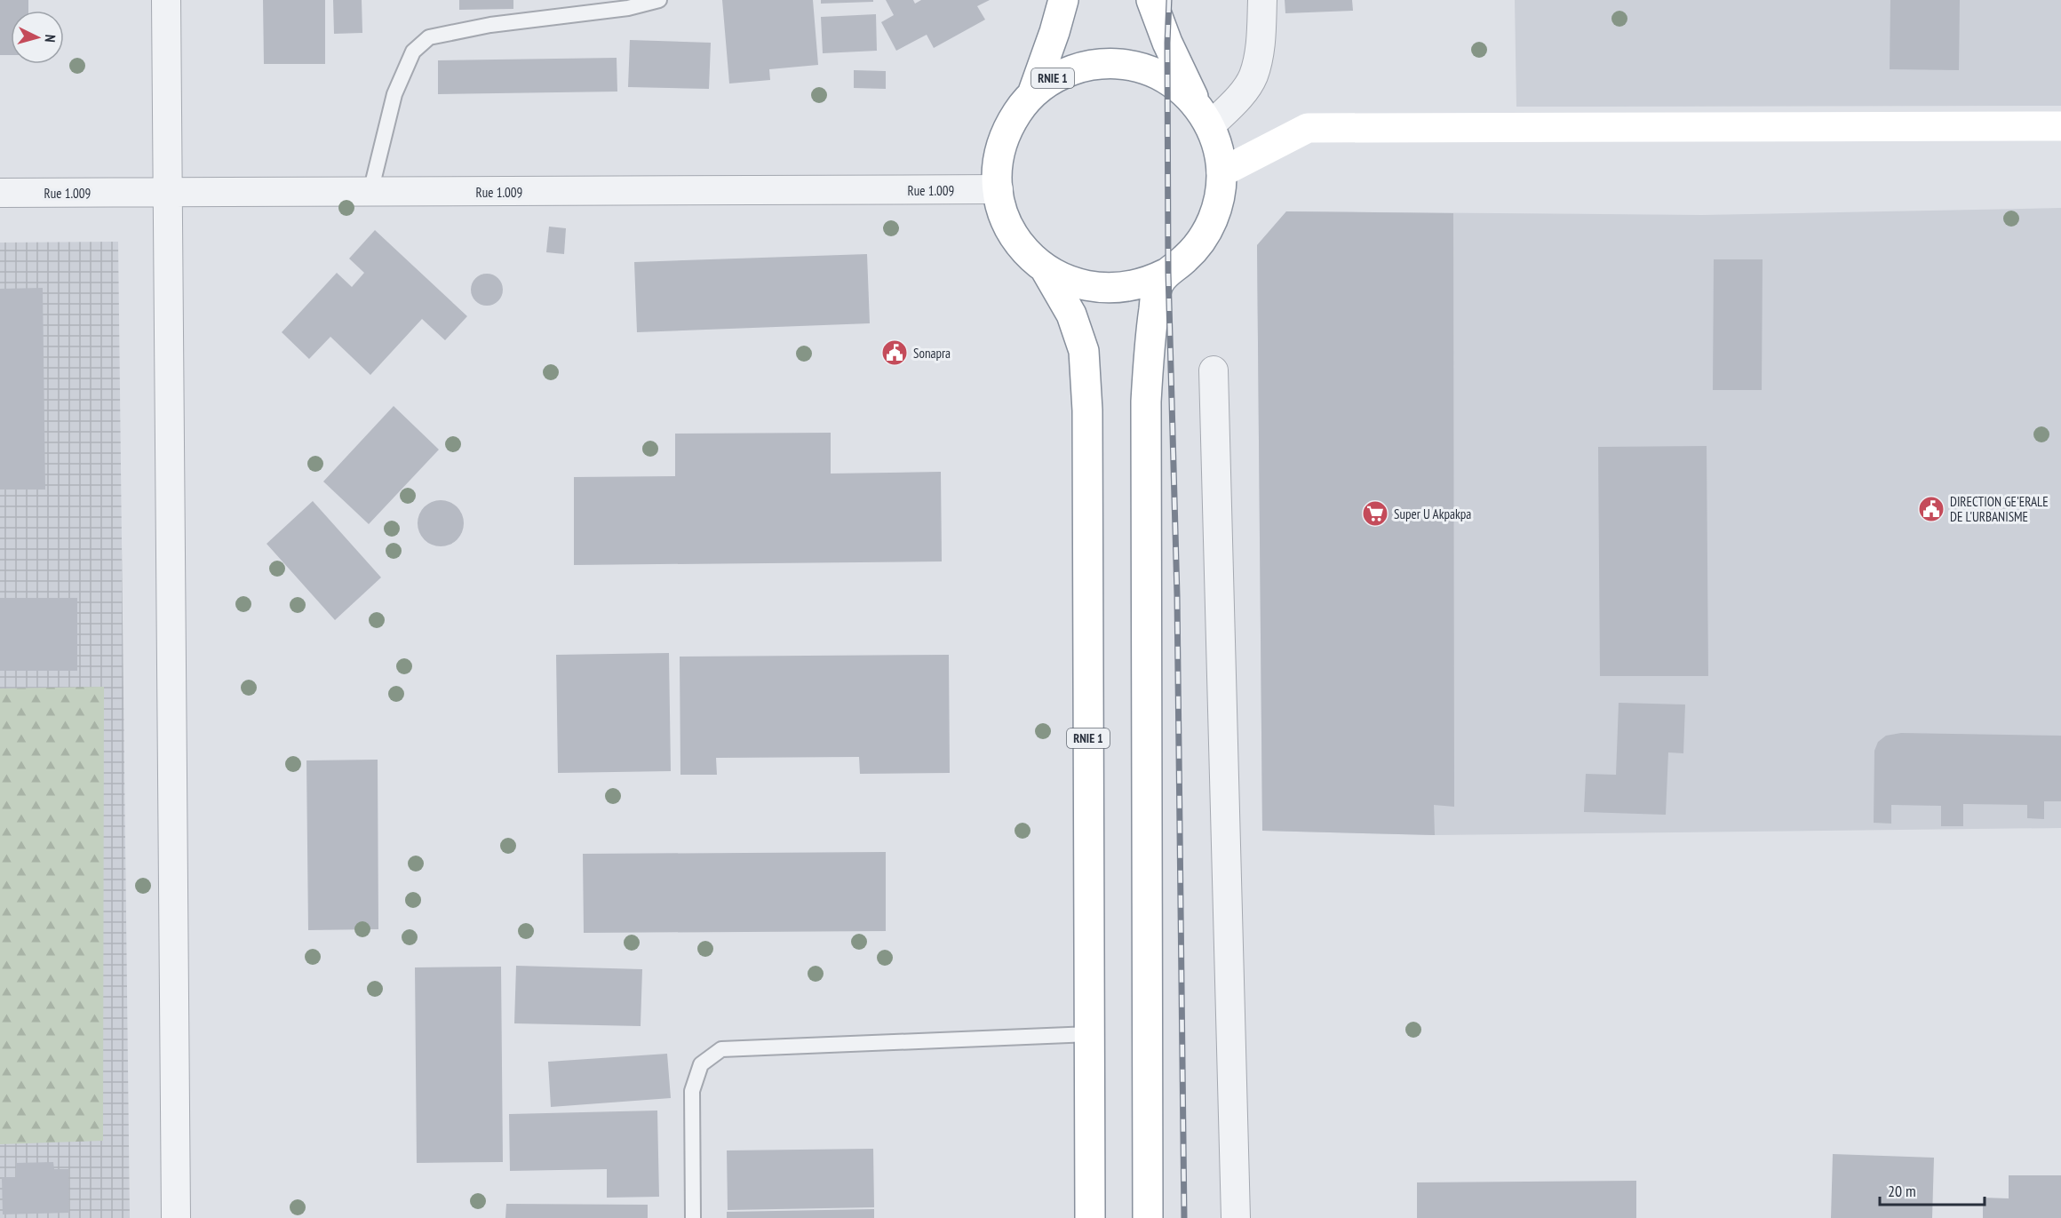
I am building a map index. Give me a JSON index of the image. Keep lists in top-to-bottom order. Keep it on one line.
{"streets":{"main road":["RNIE 1"],"street":["Rue 1.009"]},"crossings":[["RNIE 1","Rue 1.009"]],"places":{"public building":["Sonapra","DIRECTION GE'ERALE DE L'URBANISME"],"supermarket":["Super U Akpakpa"]},"scale_bar":"20 m","north":"right"}
